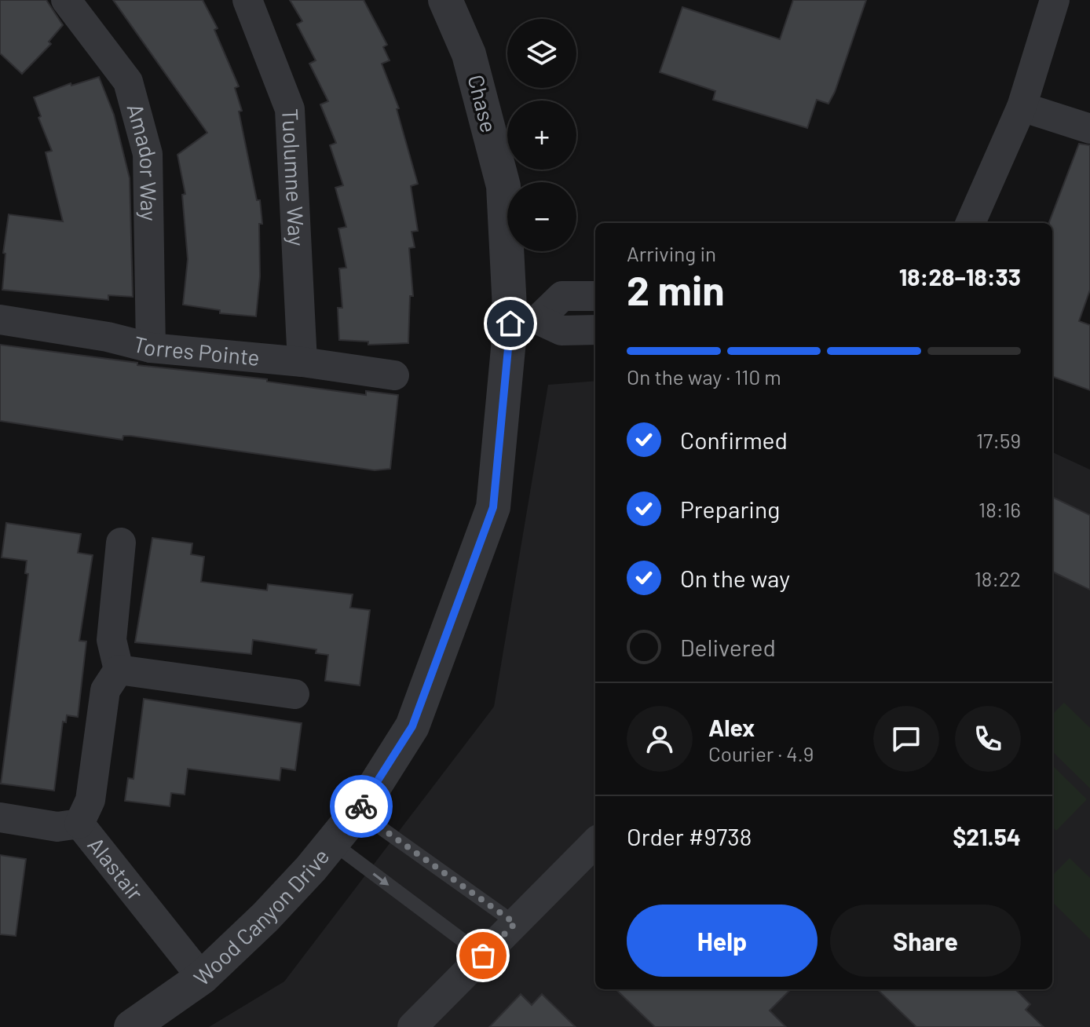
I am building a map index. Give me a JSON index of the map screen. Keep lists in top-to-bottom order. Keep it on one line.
{"streets":{"street":["Chase","Amador Way","Tuolumne Way","Torres Pointe","Alastair","Wood Canyon Drive"]},"crossings":[["Chase","Wood Canyon Drive"],["Amador Way","Torres Pointe"],["Tuolumne Way","Torres Pointe"],["Alastair","Wood Canyon Drive"]],"page":{"map_buttons":["+","−"],"heading":["2 min","Arriving in","18:28–18:33"],"panel":["Alex","Courier · 4.9","Order #9738","$21.54"],"bar":"On the way · 110 m","list":[["Confirmed","17:59"],["Preparing","18:16"],["On the way","18:22"],"Delivered"],"buttons":["Help","Share"]}}
